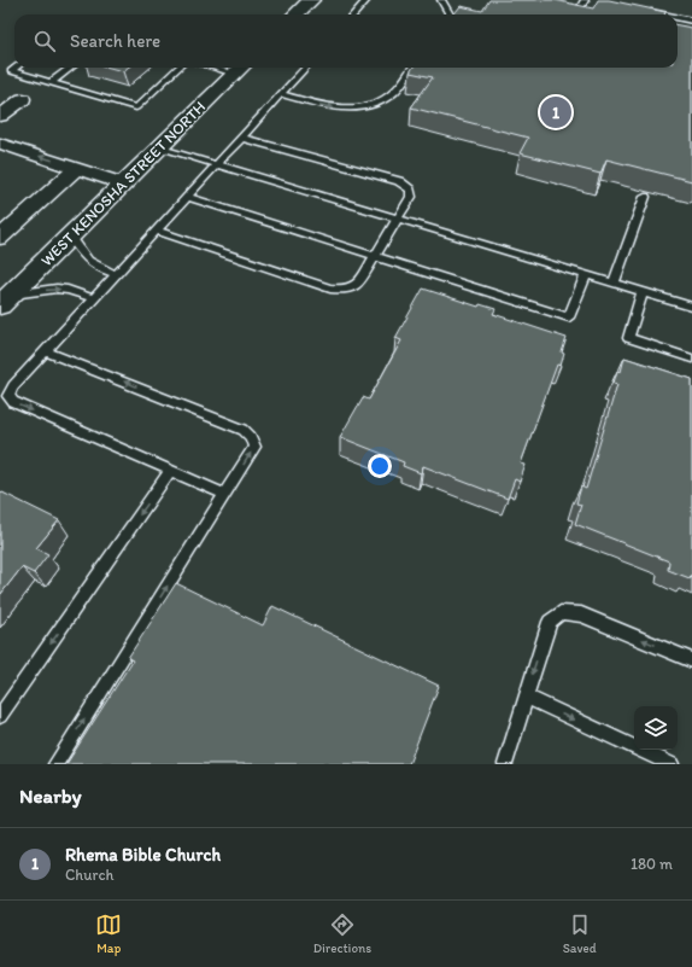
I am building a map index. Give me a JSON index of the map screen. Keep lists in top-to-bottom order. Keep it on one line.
{"streets":{"main road":["WEST KENOSHA STREET NORTH"]},"page":{"search":"Search here","pins":"1","heading":"Nearby","list":[{"mark":"1","name":"Rhema Bible Church","note":"Church","value":"180 m"}],"nav":["Map","Directions","Saved"]}}
